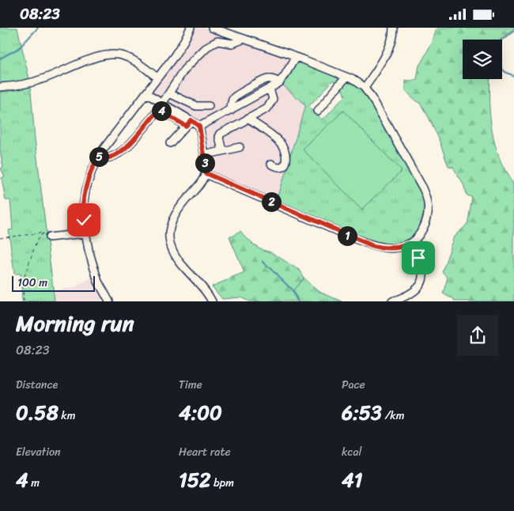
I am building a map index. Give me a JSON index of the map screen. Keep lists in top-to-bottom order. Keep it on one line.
{"scale_bar":"100 m","page":{"status":"08:23","pins":["4","5","3","2","1"],"scale":"100 m","heading":["Morning run","08:23"],"stats":[["Distance","0.58 km"],["Time","4:00"],["Pace","6:53 /km"],["Elevation","4 m"],["Heart rate","152 bpm"],["kcal","41"]]}}
